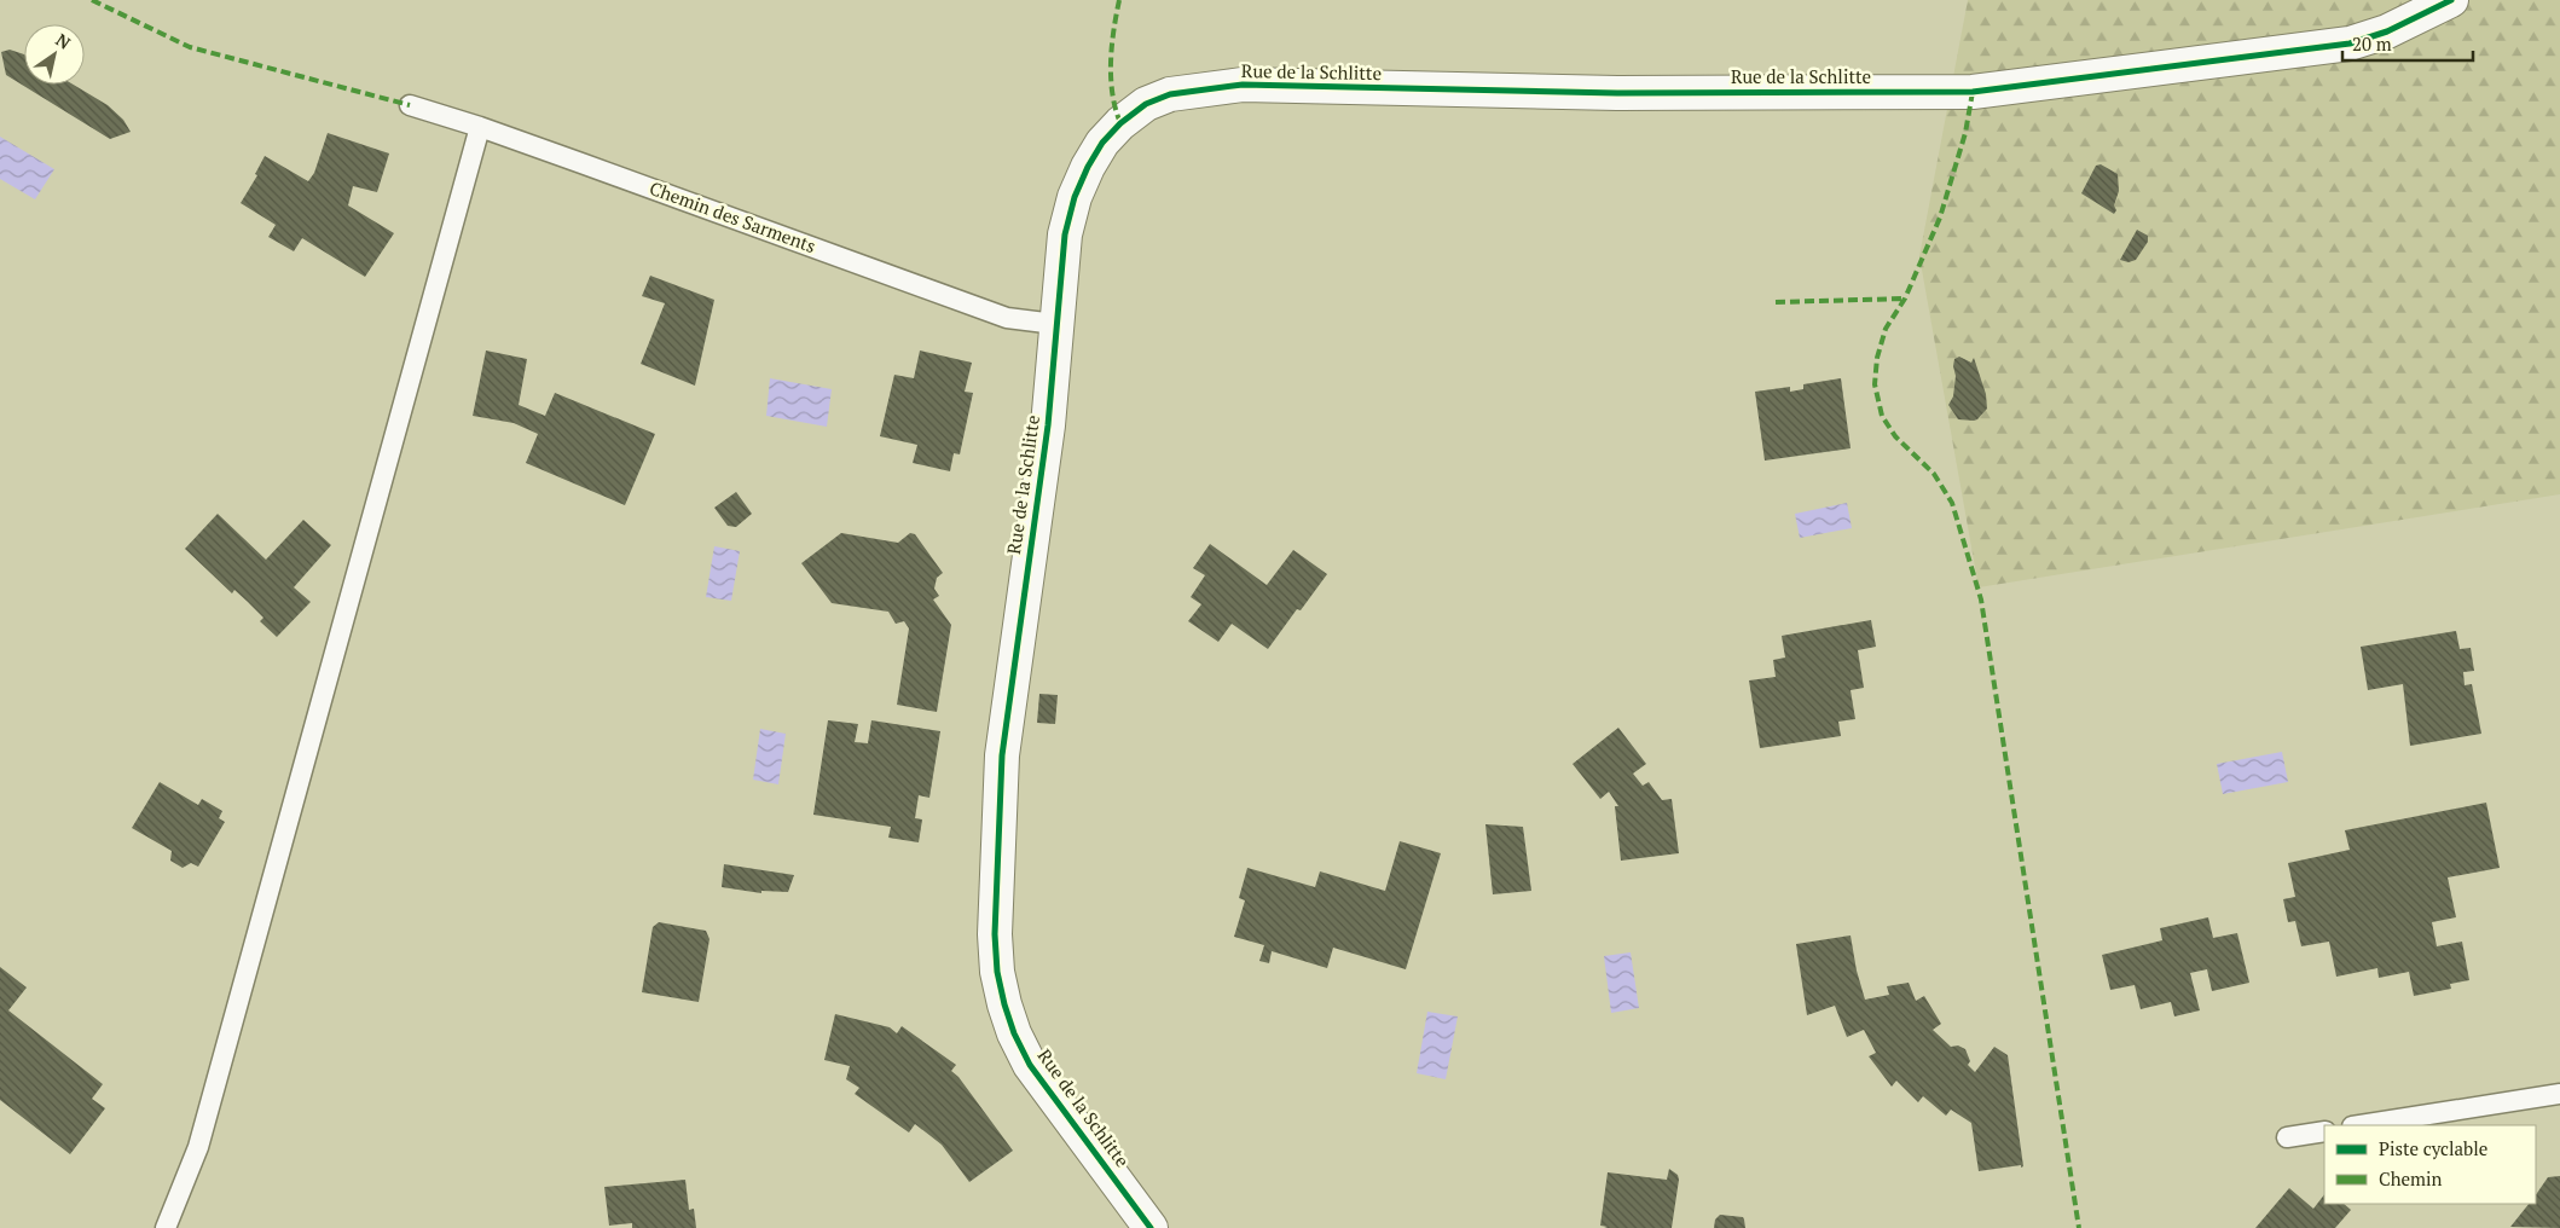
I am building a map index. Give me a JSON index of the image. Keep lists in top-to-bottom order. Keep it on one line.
{"streets":{"street":["Rue de la Schlitte"],"lane":["Chemin des Sarments"]},"crossings":[["Rue de la Schlitte","Chemin des Sarments"]],"legend":["Piste cyclable","Chemin"],"scale_bar":"20 m","north":"top right"}
